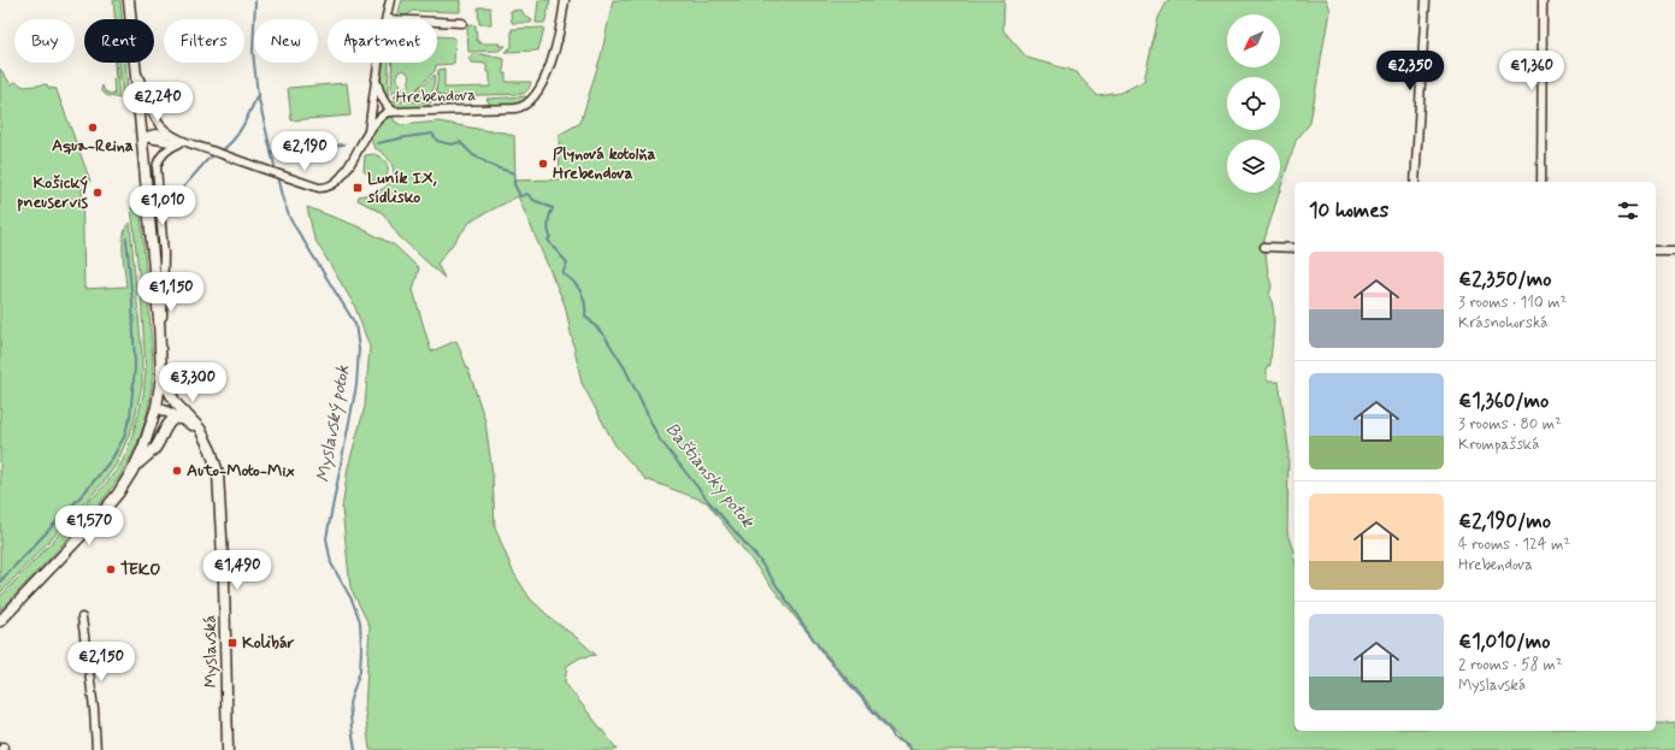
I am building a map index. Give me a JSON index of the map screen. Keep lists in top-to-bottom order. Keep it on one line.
{"streets":{"street":["Hrebendova","Myslavská"]},"water":["Myslavský potok","Baštiansky potok"],"places":{"other":["Aqua-Reina","Plynová kotolňa Hrebendova","Košický pneuservis","Auto-Moto-Mix","TEKO"],"transit":["Luník IX, sídlisko","Kolibár"]},"north":"bottom left","page":{"chip":["Buy","Rent","Filters","New","Apartment"],"price":["€2,350","€1,360","€2,240","€2,190","€1,010","€1,150","€3,300","€1,570","€1,490","€2,150"],"heading":"10 homes","list":[{"name":"€2,350/mo","note":"3 rooms · 110 m² · Krásnohorská"},{"name":"€1,360/mo","note":"3 rooms · 80 m² · Krompašská"},{"name":"€2,190/mo","note":"4 rooms · 124 m² · Hrebendova"},{"name":"€1,010/mo","note":"2 rooms · 58 m² · Myslavská"}]}}
